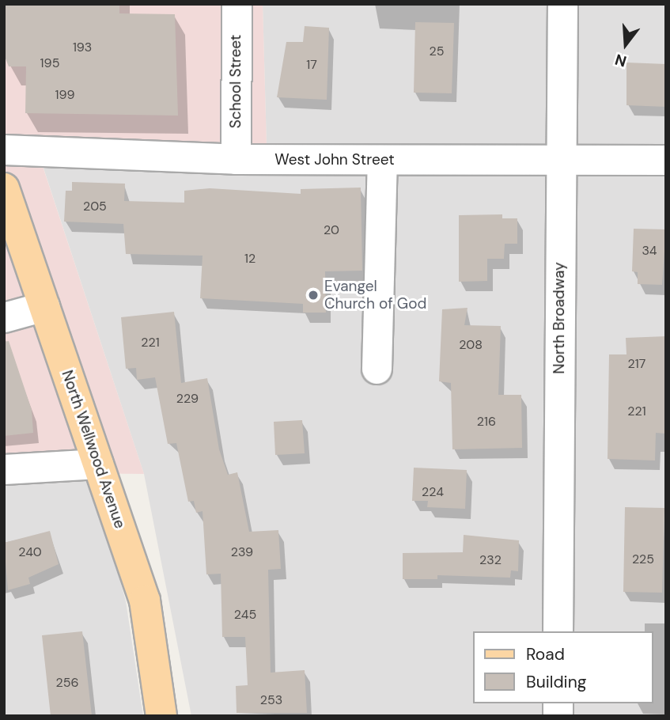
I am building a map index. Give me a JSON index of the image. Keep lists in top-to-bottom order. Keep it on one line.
{"streets":{"main road":["North Wellwood Avenue"],"street":["School Street","West John Street","North Broadway"]},"crossings":[["School Street","West John Street"],["West John Street","North Broadway"]],"places":["Evangel Church of God"],"house_numbers":["193","25","195","17","199","205","20","34","12","221","208","217","229","221","216","224","240","239","225","232","245","256","253"],"legend":["Road","Building"],"north":"bottom"}
